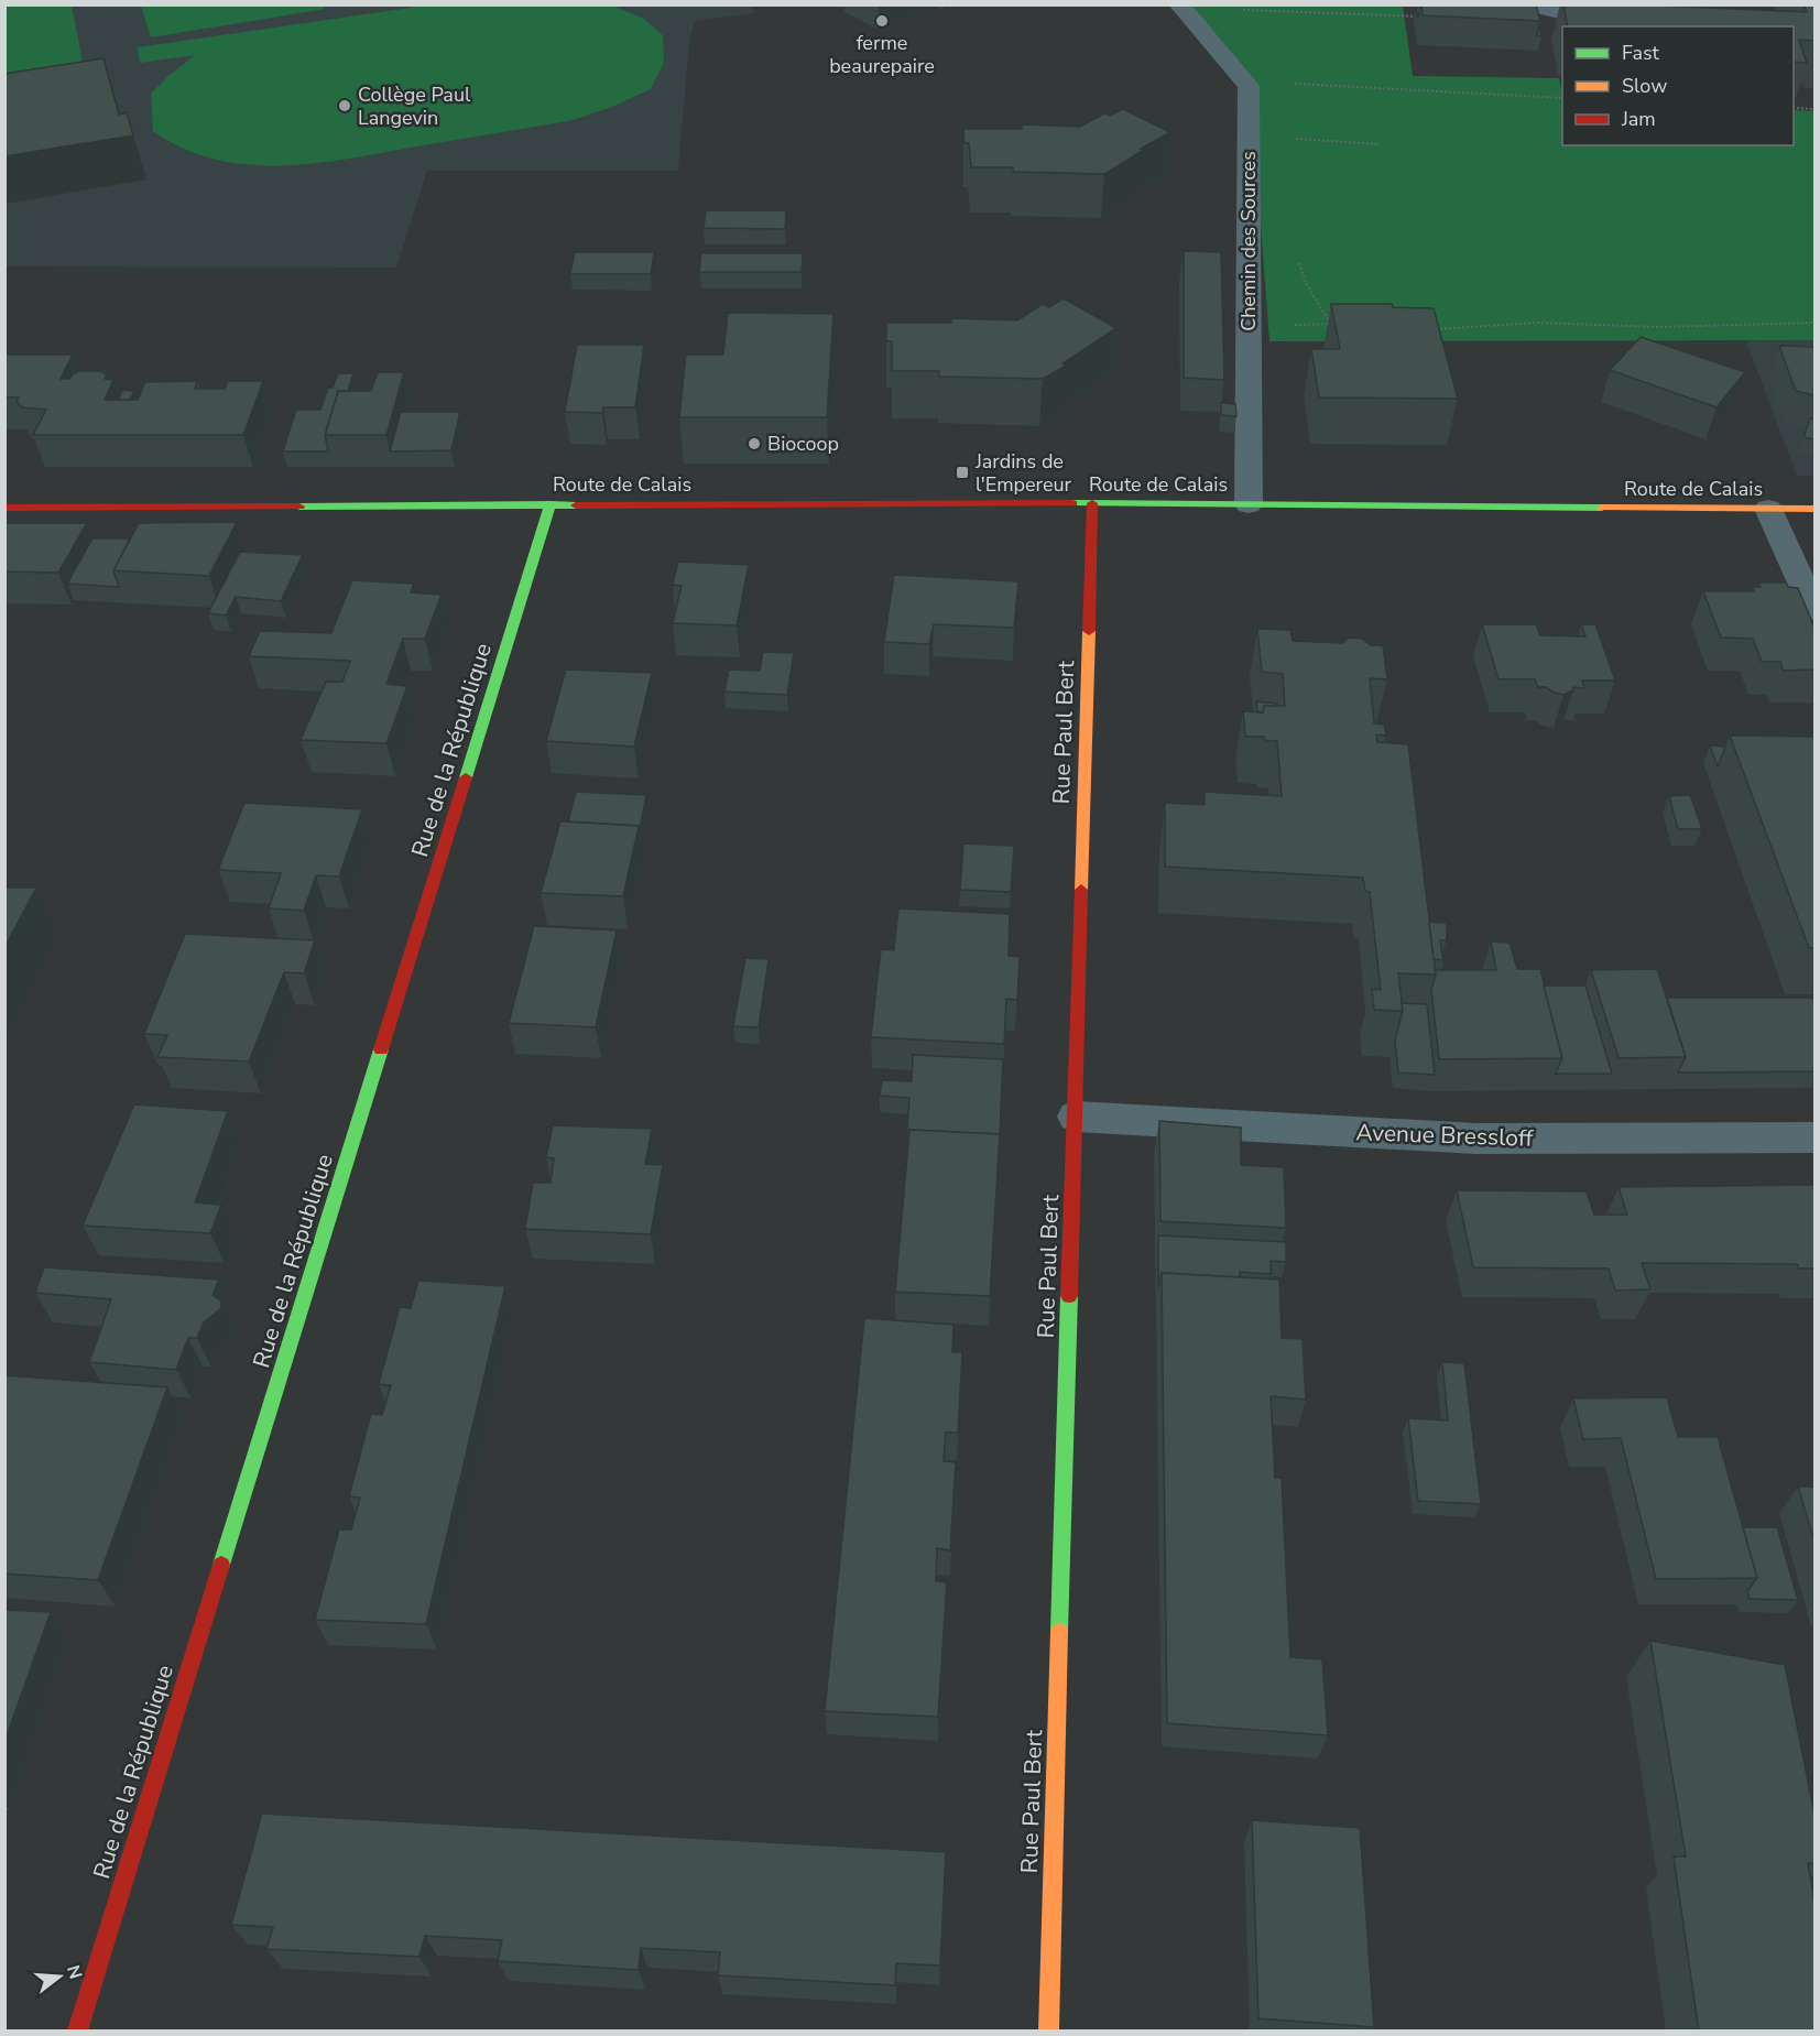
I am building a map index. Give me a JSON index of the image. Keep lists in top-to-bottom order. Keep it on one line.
{"streets":{"street":["Chemin des Sources","Route de Calais","Rue Paul Bert","Rue de la République","Avenue Bressloff"]},"crossings":[["Chemin des Sources","Route de Calais"],["Route de Calais","Rue Paul Bert"],["Route de Calais","Rue de la République"],["Rue Paul Bert","Avenue Bressloff"]],"places":{"other":["ferme beaurepaire","Collège Paul Langevin","Biocoop"],"transit":["Jardins de l'Empereur"]},"legend":["Fast","Slow","Jam"],"north":"right"}
